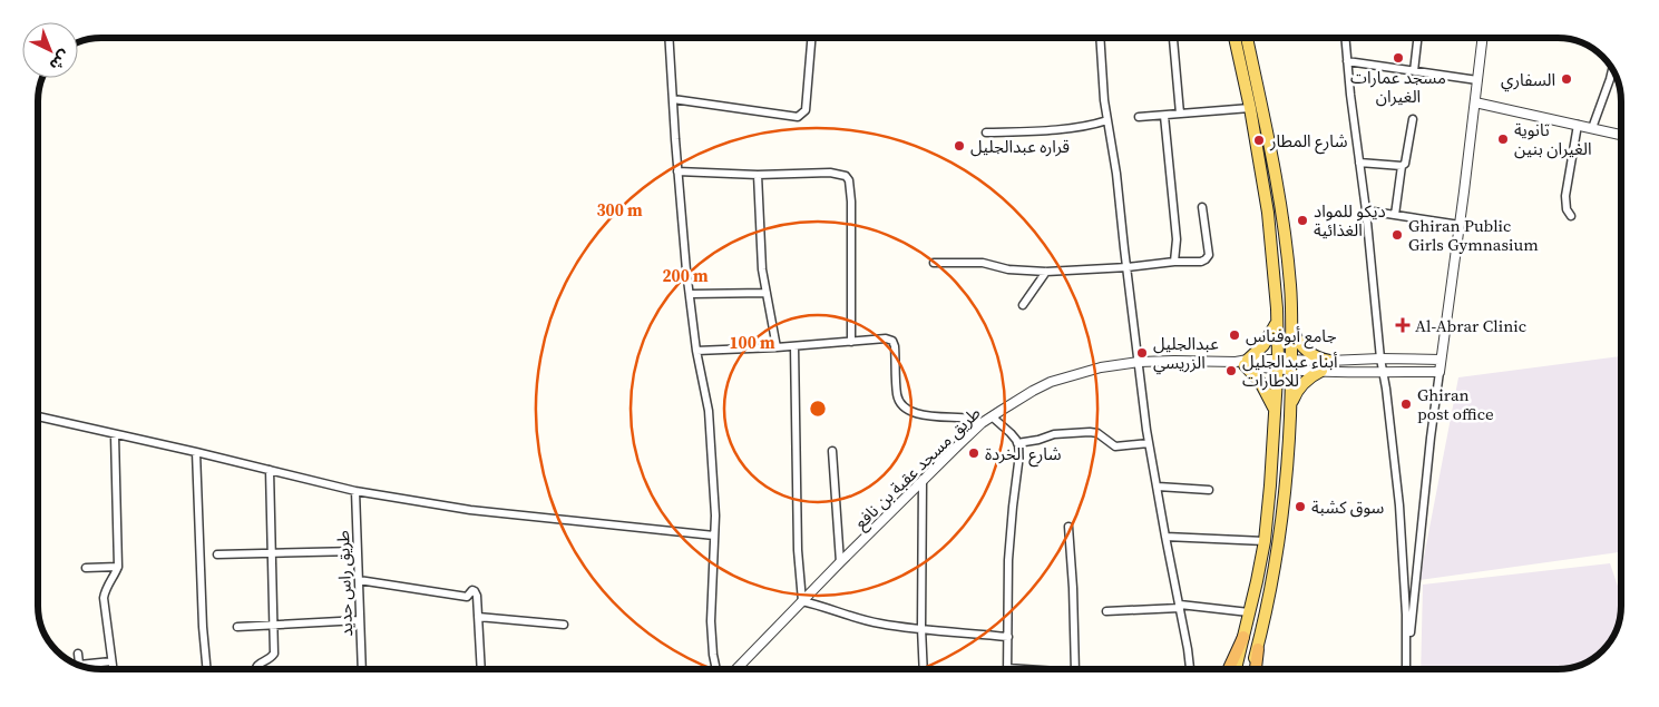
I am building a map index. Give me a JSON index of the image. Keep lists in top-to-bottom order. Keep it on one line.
{"streets":{"street":["طريق مسجد عقبة بن نافع","طريق راس حديد"]},"places":{"other":["مسجد عمارات الغيران","السفاري","تانوية الغيران بنين","شارع المطار","قراره عبدالجليل","ديكو للمواد الغذائية","Ghiran Public Girls Gymnasium","جامع أبوفناس","عبدالجليل الزريسي","أبناء عبدالجليل للاطارات","Ghiran post office","شارع الخردة","سوق كشبة"],"health":["Al-Abrar Clinic"]},"north":"bottom right","rings":["300 m","200 m","100 m"]}
